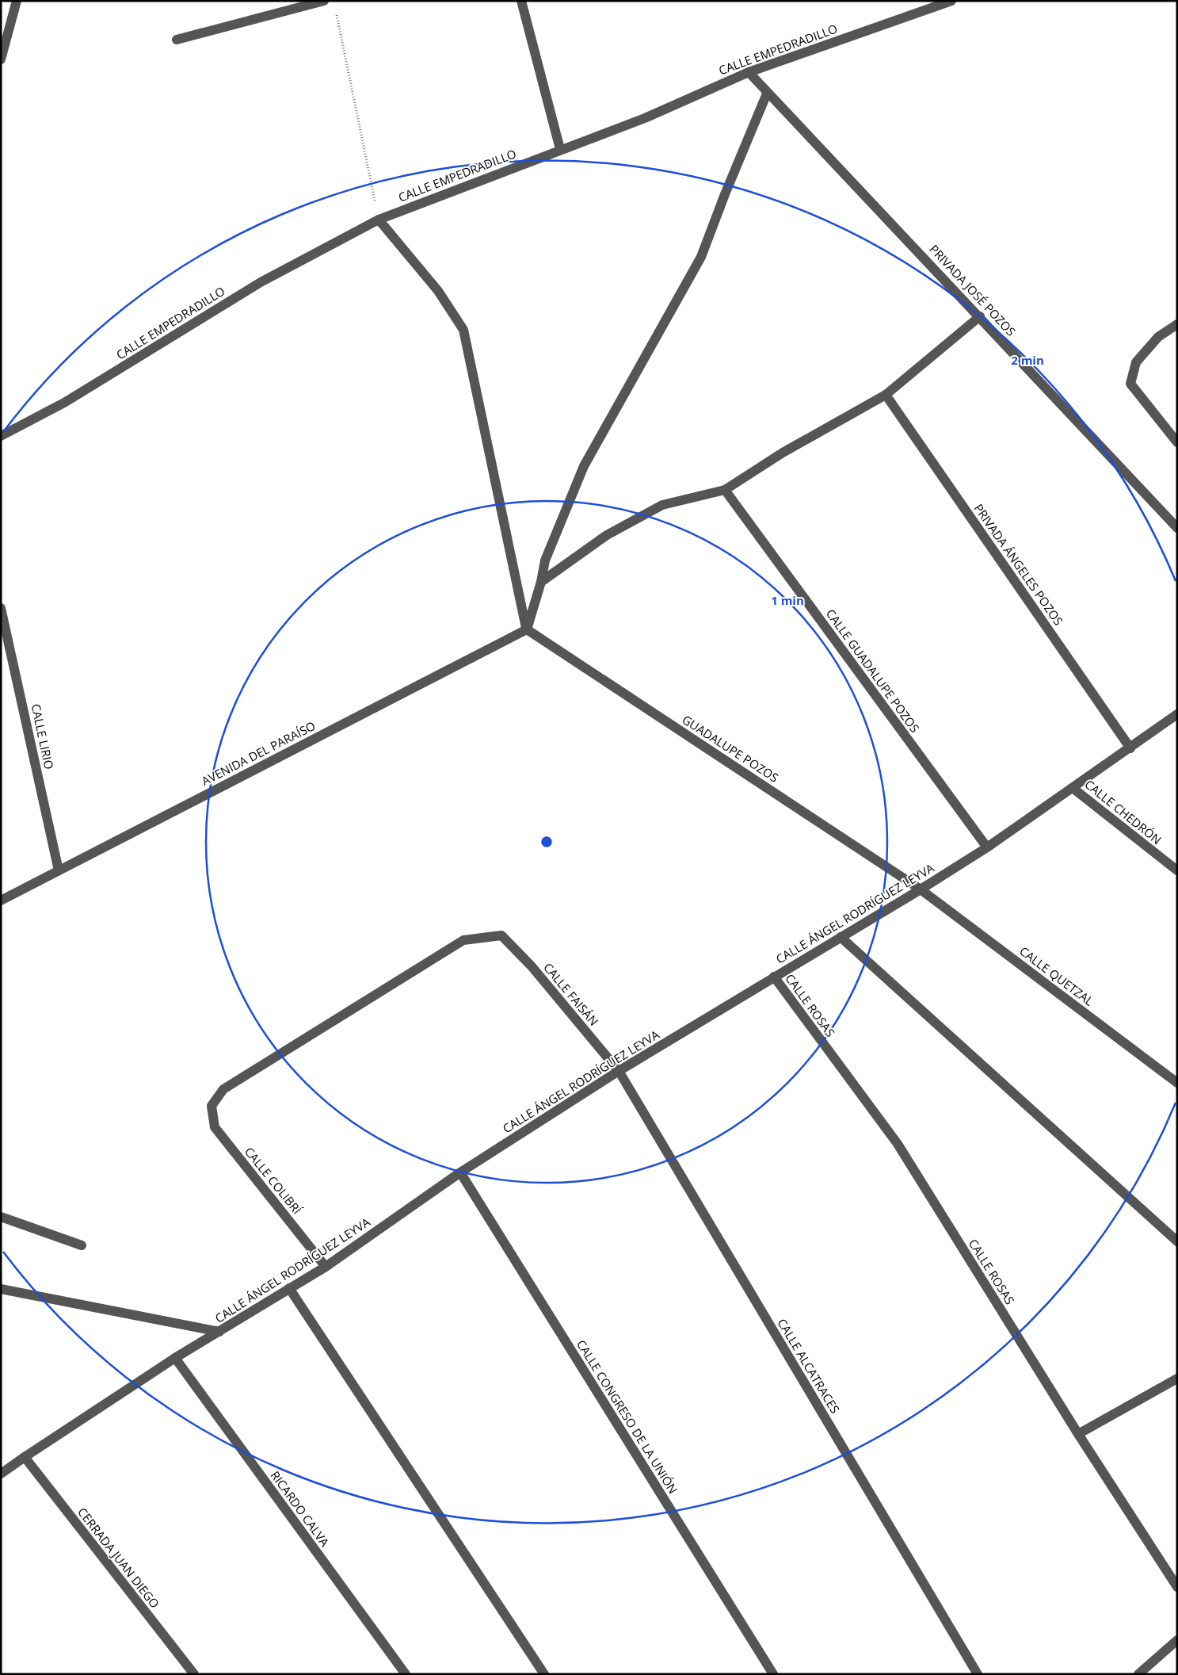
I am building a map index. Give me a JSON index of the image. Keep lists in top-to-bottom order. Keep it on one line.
{"streets":{"street":["CALLE EMPEDRADILLO","PRIVADA JOSÉ POZOS","PRIVADA ÁNGELES POZOS","CALLE GUADALUPE POZOS","CALLE LIRIO","GUADALUPE POZOS","AVENIDA DEL PARAÍSO","CALLE CHEDRÓN","CALLE ÁNGEL RODRÍGUEZ LEYVA","CALLE QUETZAL","CALLE FAISÁN","CALLE ROSAS","CALLE COLIBRÍ","CALLE ALCATRACES","CALLE CONGRESO DE LA UNIÓN","RICARDO CALVA","CERRADA JUAN DIEGO"]},"crossings":[["CALLE EMPEDRADILLO","PRIVADA JOSÉ POZOS"],["PRIVADA ÁNGELES POZOS","CALLE ÁNGEL RODRÍGUEZ LEYVA"],["CALLE GUADALUPE POZOS","CALLE ÁNGEL RODRÍGUEZ LEYVA"],["CALLE LIRIO","AVENIDA DEL PARAÍSO"],["GUADALUPE POZOS","AVENIDA DEL PARAÍSO"],["GUADALUPE POZOS","CALLE ÁNGEL RODRÍGUEZ LEYVA"],["GUADALUPE POZOS","CALLE QUETZAL"],["CALLE CHEDRÓN","CALLE ÁNGEL RODRÍGUEZ LEYVA"],["CALLE ÁNGEL RODRÍGUEZ LEYVA","CALLE QUETZAL"],["CALLE ÁNGEL RODRÍGUEZ LEYVA","CALLE FAISÁN"],["CALLE ÁNGEL RODRÍGUEZ LEYVA","CALLE ROSAS"],["CALLE ÁNGEL RODRÍGUEZ LEYVA","CALLE COLIBRÍ"],["CALLE ÁNGEL RODRÍGUEZ LEYVA","CALLE ALCATRACES"],["CALLE ÁNGEL RODRÍGUEZ LEYVA","CALLE CONGRESO DE LA UNIÓN"],["CALLE ÁNGEL RODRÍGUEZ LEYVA","RICARDO CALVA"],["CALLE ÁNGEL RODRÍGUEZ LEYVA","CERRADA JUAN DIEGO"],["CALLE FAISÁN","CALLE COLIBRÍ"],["CALLE FAISÁN","CALLE ALCATRACES"]],"rings":["2 min","1 min"]}
